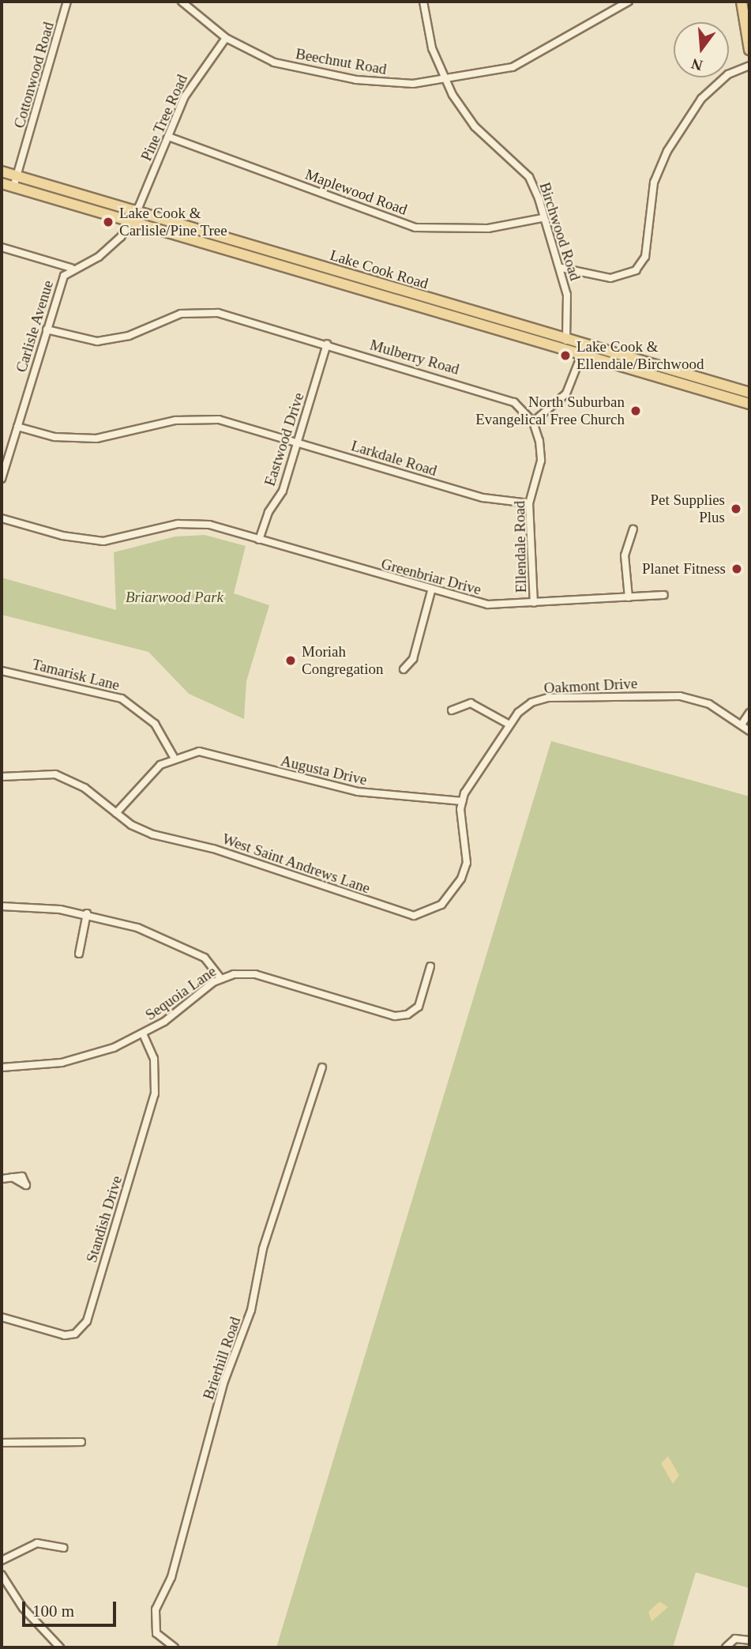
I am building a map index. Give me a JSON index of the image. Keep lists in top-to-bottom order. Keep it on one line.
{"streets":{"main road":["Lake Cook Road"],"street":["Beechnut Road","Cottonwood Road","Pine Tree Road","Maplewood Road","Birchwood Road","Carlisle Avenue","Mulberry Road","Eastwood Drive","Larkdale Road","Ellendale Road","Greenbriar Drive","Tamarisk Lane","Oakmont Drive","Augusta Drive","West Saint Andrews Lane","Sequoia Lane","Standish Drive","Brierhill Road"]},"crossings":[["Beechnut Road","Pine Tree Road"],["Beechnut Road","Birchwood Road"],["Cottonwood Road","Lake Cook Road"],["Pine Tree Road","Maplewood Road"],["Pine Tree Road","Lake Cook Road"],["Pine Tree Road","Carlisle Avenue"],["Maplewood Road","Birchwood Road"],["Birchwood Road","Lake Cook Road"],["Lake Cook Road","Carlisle Avenue"],["Carlisle Avenue","Mulberry Road"],["Carlisle Avenue","Larkdale Road"],["Mulberry Road","Eastwood Drive"],["Mulberry Road","Ellendale Road"],["Eastwood Drive","Larkdale Road"],["Eastwood Drive","Greenbriar Drive"],["Larkdale Road","Ellendale Road"],["Ellendale Road","Greenbriar Drive"],["Tamarisk Lane","Augusta Drive"],["Oakmont Drive","Augusta Drive"],["Oakmont Drive","West Saint Andrews Lane"],["Augusta Drive","West Saint Andrews Lane"],["Sequoia Lane","Standish Drive"]],"parks":["Briarwood Park"],"places":["Lake Cook & Carlisle/Pine Tree","Lake Cook & Ellendale/Birchwood","North Suburban Evangelical Free Church","Pet Supplies Plus","Planet Fitness","Moriah Congregation"],"scale_bar":"100 m","north":"bottom"}
